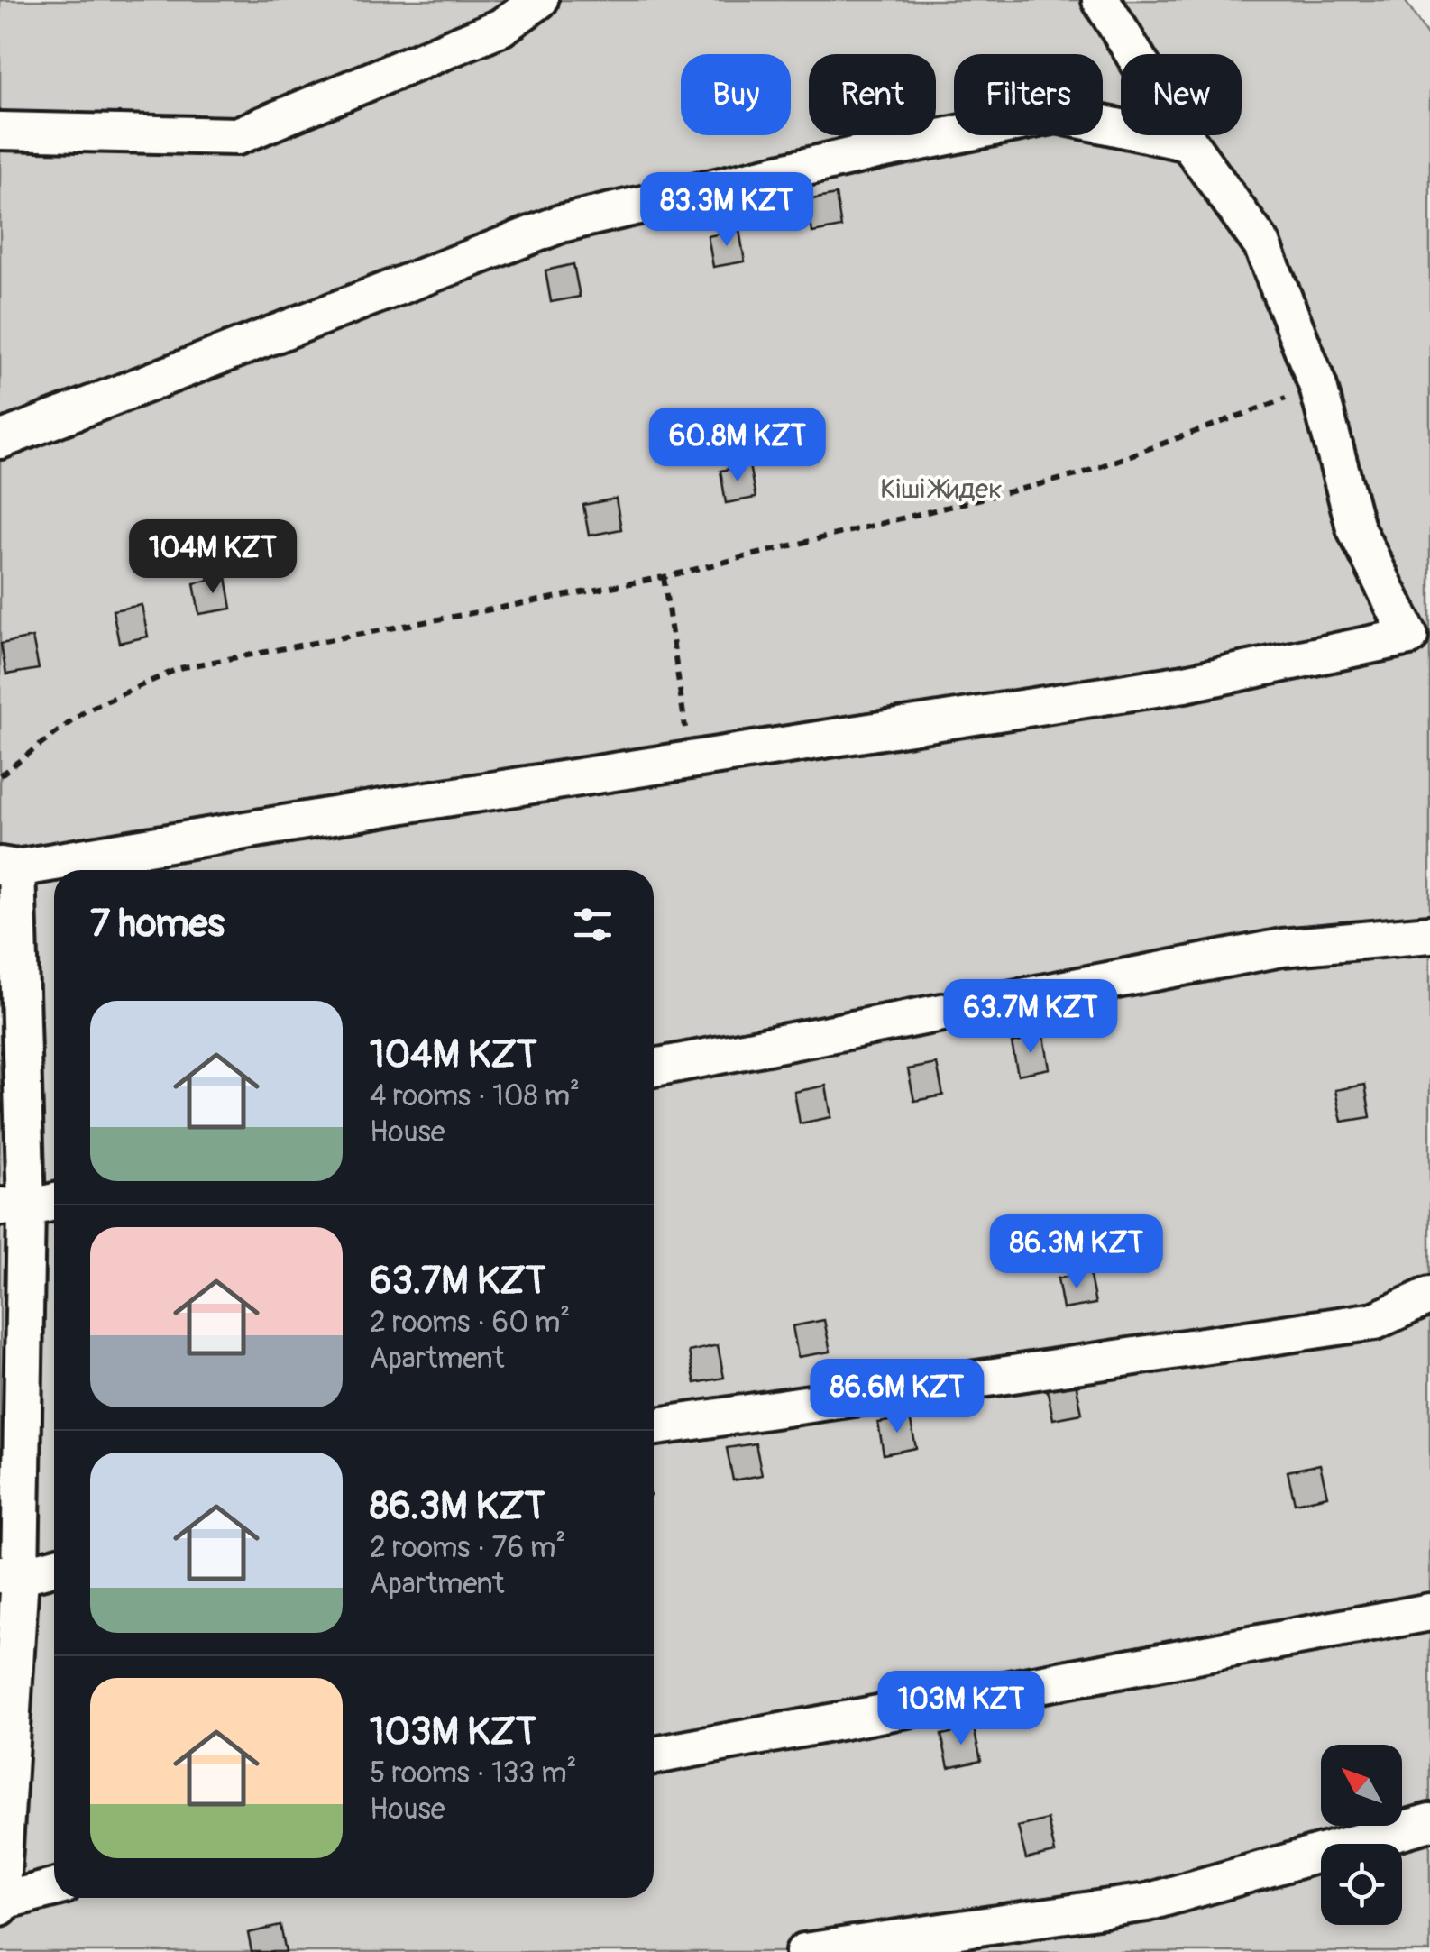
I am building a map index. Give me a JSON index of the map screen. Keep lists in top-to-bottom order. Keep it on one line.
{"parks":["Кіші Жидек"],"north":"top left","page":{"chip":["Buy","Rent","Filters","New"],"price":["83.3M KZT","60.8M KZT","104M KZT","63.7M KZT","86.3M KZT","86.6M KZT","103M KZT"],"heading":"7 homes","list":[{"name":"104M KZT","note":"4 rooms · 108 m² · House"},{"name":"63.7M KZT","note":"2 rooms · 60 m² · Apartment"},{"name":"86.3M KZT","note":"2 rooms · 76 m² · Apartment"},{"name":"103M KZT","note":"5 rooms · 133 m² · House"}]}}
